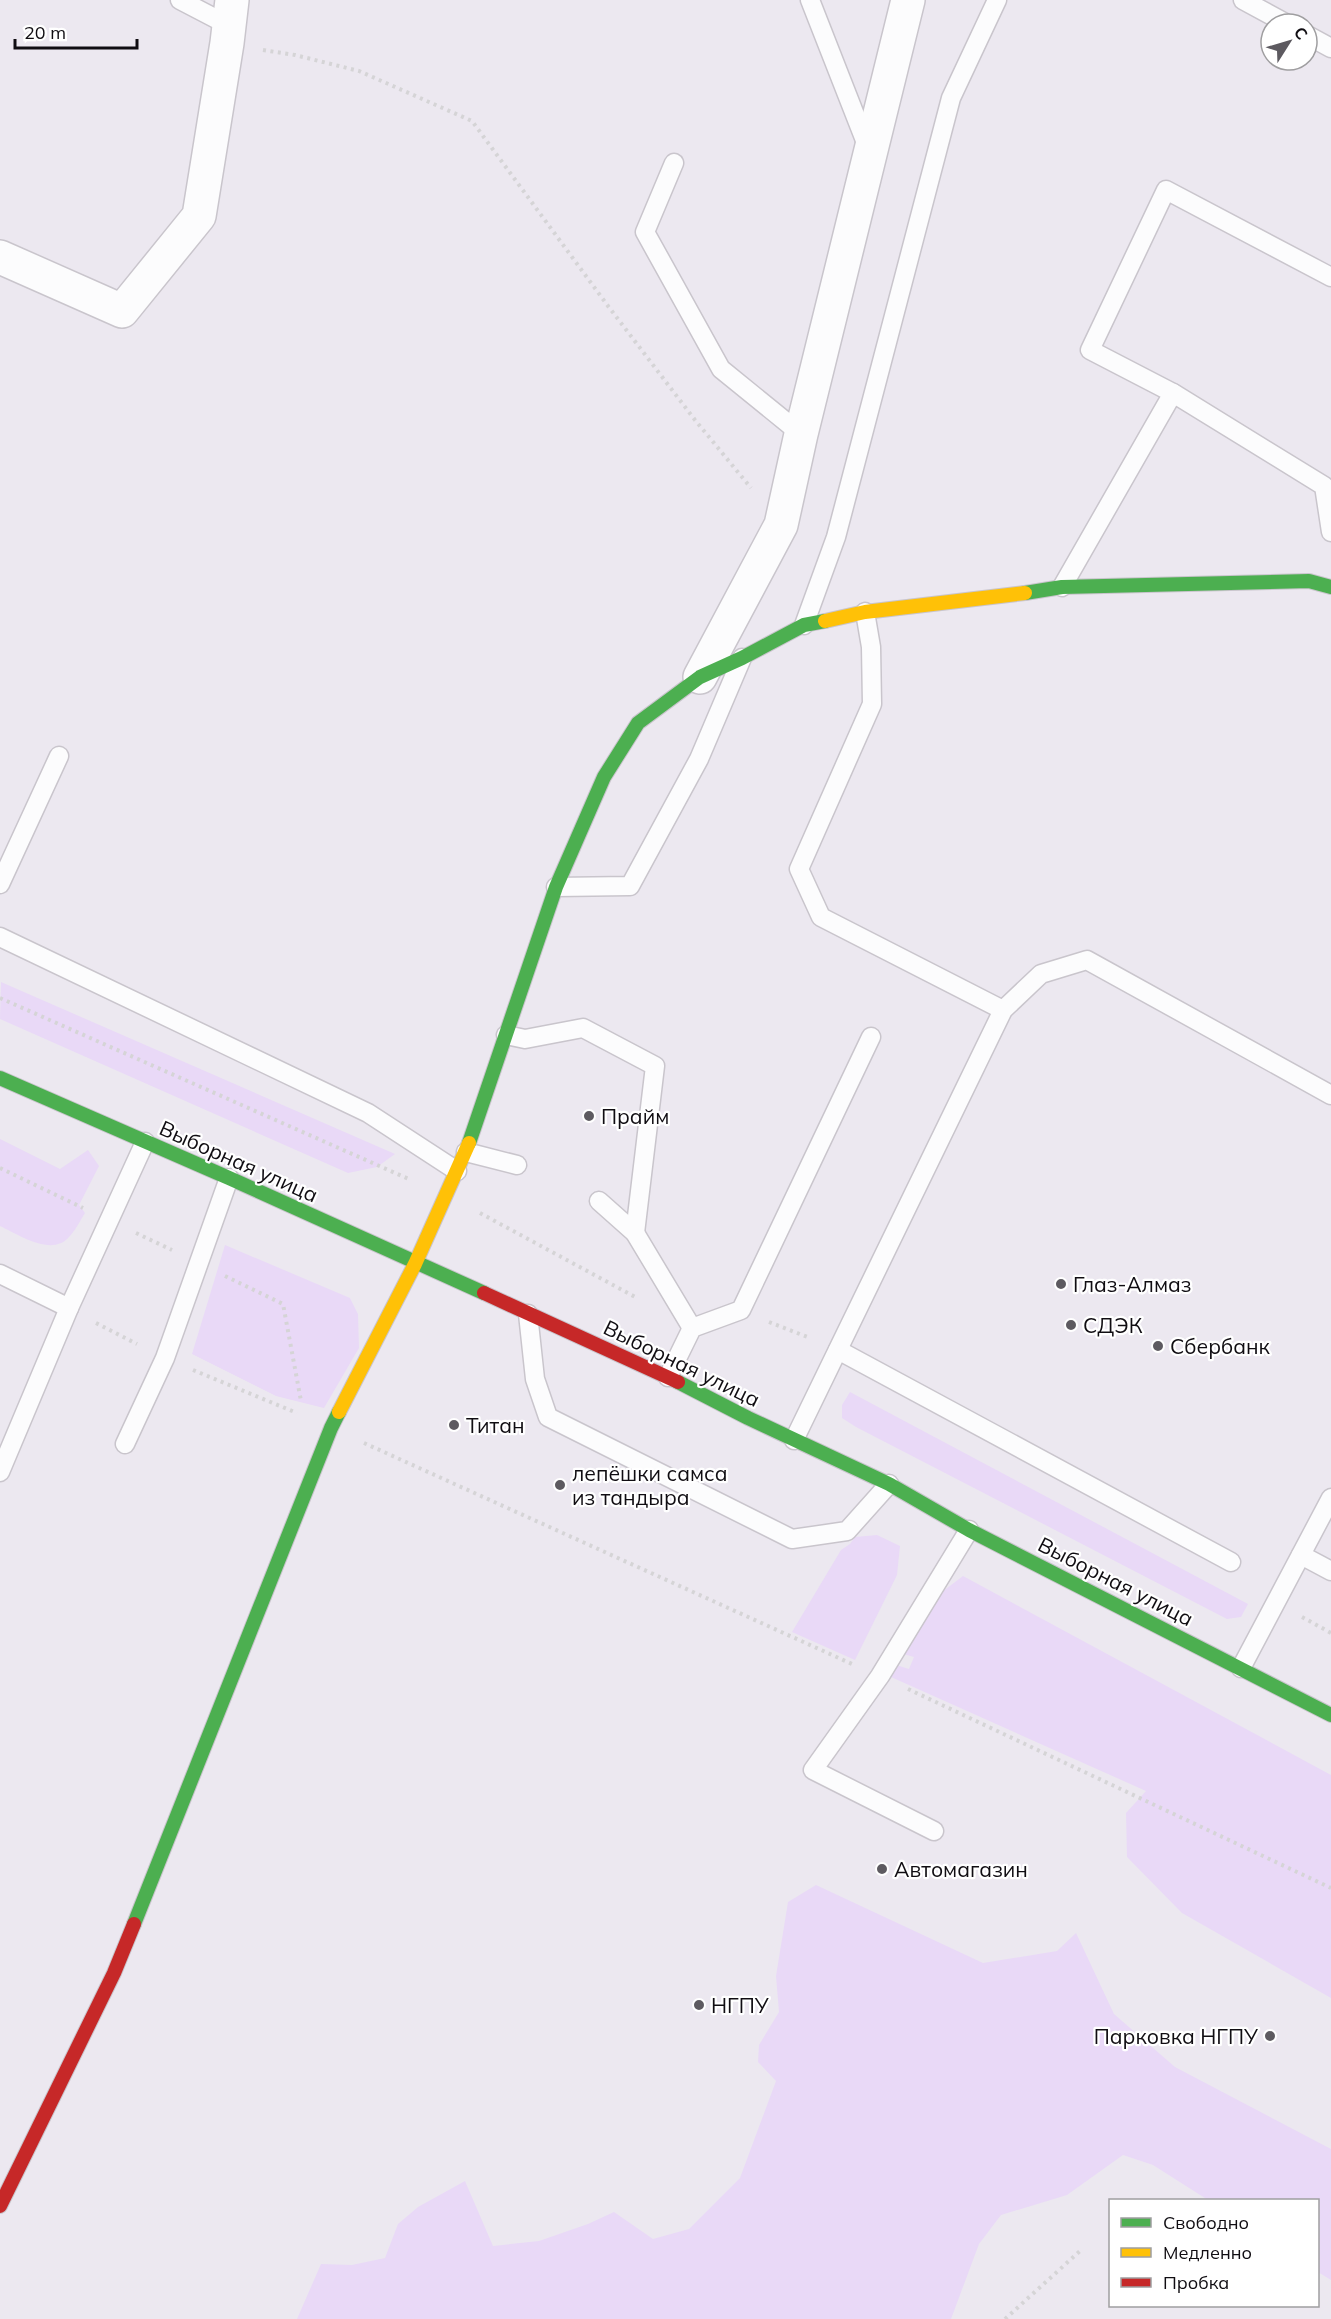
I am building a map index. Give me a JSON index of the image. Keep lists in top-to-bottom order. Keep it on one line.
{"streets":{"street":["Выборная улица"]},"places":["Прайм","Глаз-Алмаз","СДЭК","Сбербанк","Титан","лепёшки самса из тандыра","Автомагазин","НГПУ","Парковка НГПУ"],"legend":["Свободно","Медленно","Пробка"],"scale_bar":"20 m","north":"top right"}
